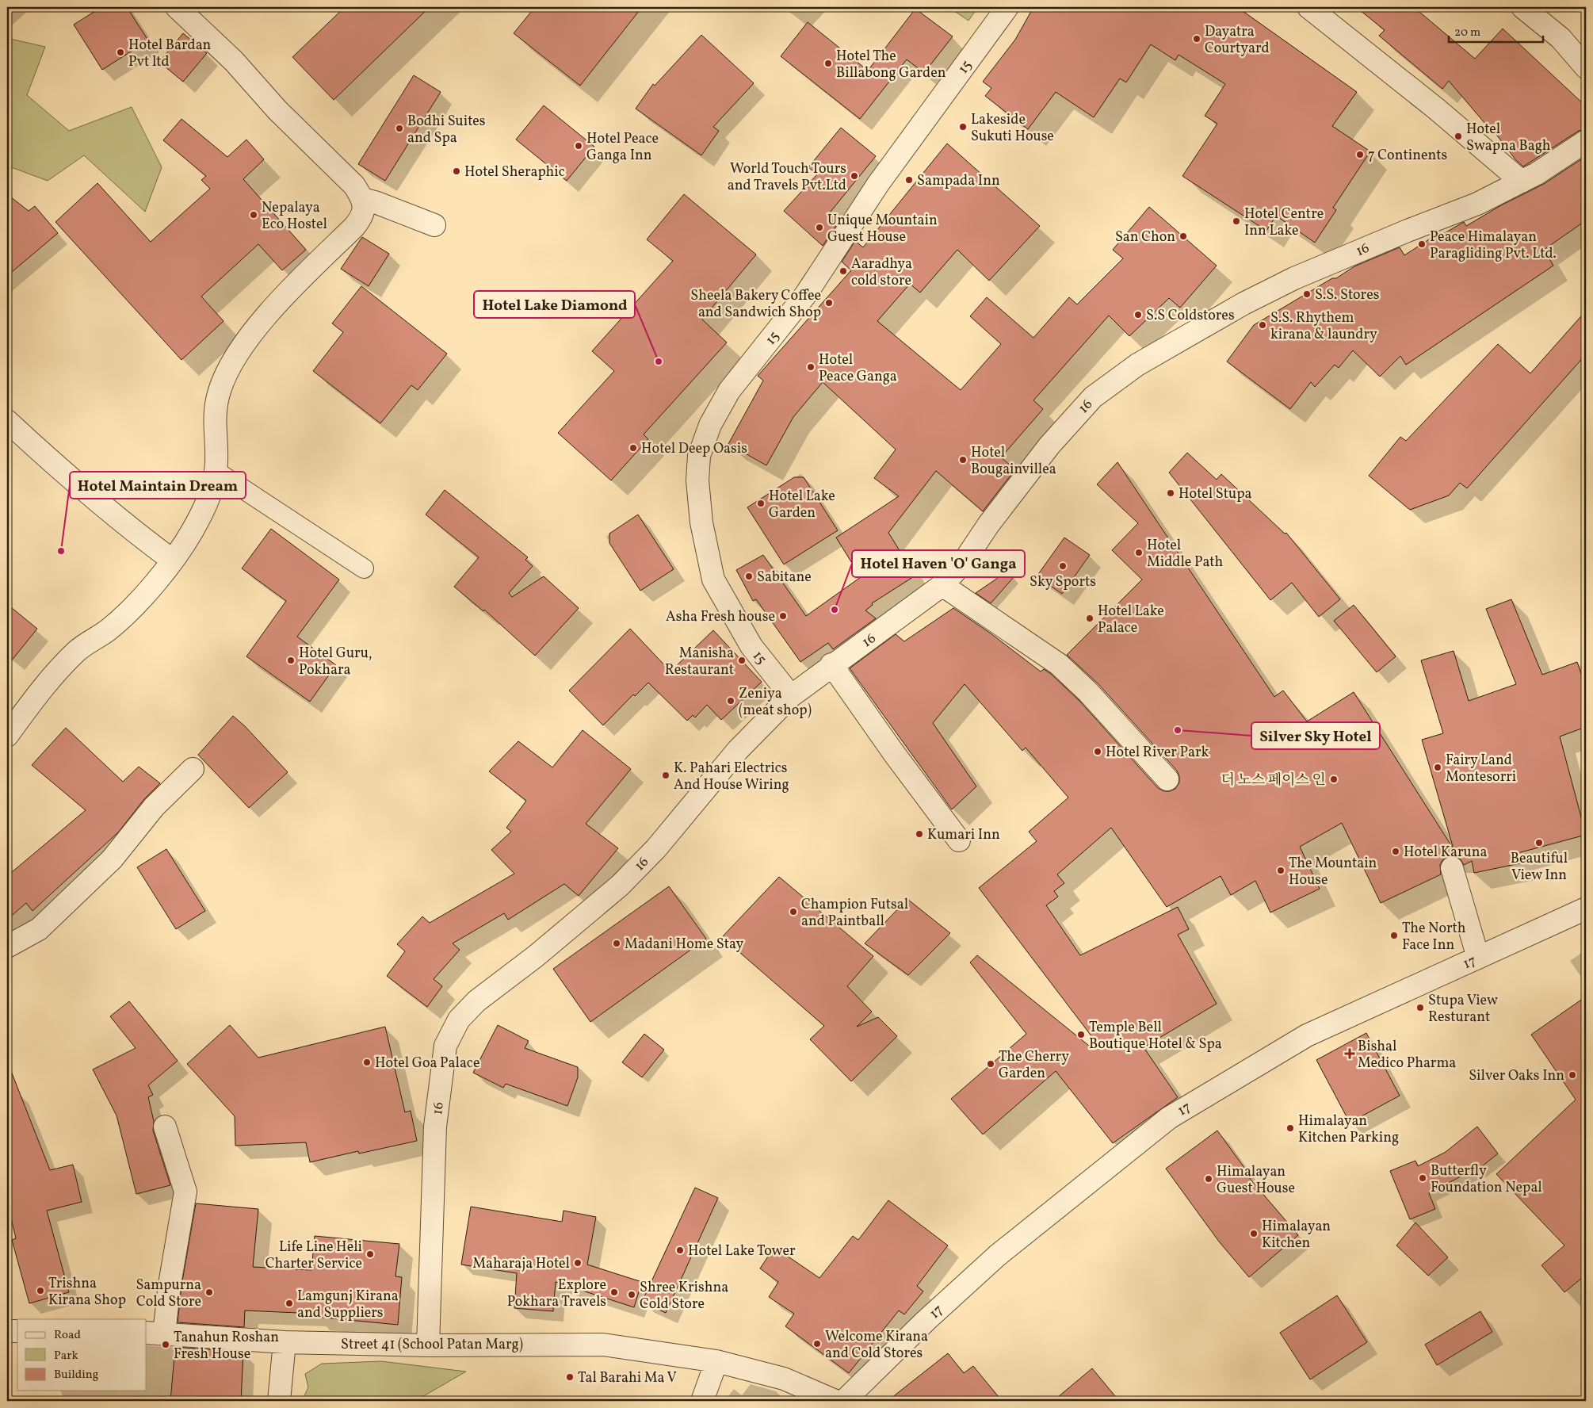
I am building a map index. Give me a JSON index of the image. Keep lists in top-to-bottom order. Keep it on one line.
{"streets":{"street":["15","16","17","Street 41 (School Patan Marg)"]},"crossings":[["15","16"],["16","Street 41 (School Patan Marg)"]],"places":{"other":["Dayatra Courtyard","Hotel Bardan Pvt ltd","Hotel The Billabong Garden","Lakeside Sukuti House","Bodhi Suites and Spa","Hotel Swapna Bagh","Hotel Peace Ganga Inn","7 Continents","Hotel Sheraphic","World Touch Tours and Travels Pvt.Ltd","Sampada Inn","Nepalaya Eco Hostel","Hotel Centre Inn Lake","Unique Mountain Guest House","San Chon","Peace Himalayan Paragliding Pvt. Ltd.","Aaradhya cold store","S.S. Stores","Sheela Bakery Coffee and Sandwich Shop","S.S Coldstores","S.S. Rhythem kirana & laundry","Hotel Lake Diamond","Hotel Peace Ganga","Hotel Deep Oasis","Hotel Bougainvillea","Hotel Stupa","Hotel Lake Garden","Hotel Maintain Dream","Hotel Middle Path","Sky Sports","Sabitane","Hotel Haven 'O' Ganga","Asha Fresh house","Hotel Lake Palace","Hotel Guru, Pokhara","Manisha Restaurant","Zeniya (meat shop)","Silver Sky Hotel","Hotel River Park","Fairy Land Montesorri","K. Pahari Electrics And House Wiring","더 노스 페이스 인","Kumari Inn","Beautiful View Inn","Hotel Karuna","The Mountain House","Champion Futsal and Paintball","The North Face Inn","Madani Home Stay","Stupa View Resturant","Temple Bell Boutique Hotel & Spa","Hotel Goa Palace","The Cherry Garden","Silver Oaks Inn","Himalayan Kitchen Parking","Butterfly Foundation Nepal","Himalayan Guest House","Himalayan Kitchen","Hotel Lake Tower","Life Line Heli Charter Service","Maharaja Hotel","Trishna Kirana Shop","Sampurna Cold Store","Explore Pokhara Travels","Shree Krishna Cold Store","Lamgunj Kirana and Suppliers","Welcome Kirana and Cold Stores","Tanahun Roshan Fresh House","Tal Barahi Ma V"],"health":["Bishal Medico Pharma"]},"legend":["Road","Park","Building"],"scale_bar":"20 m"}
